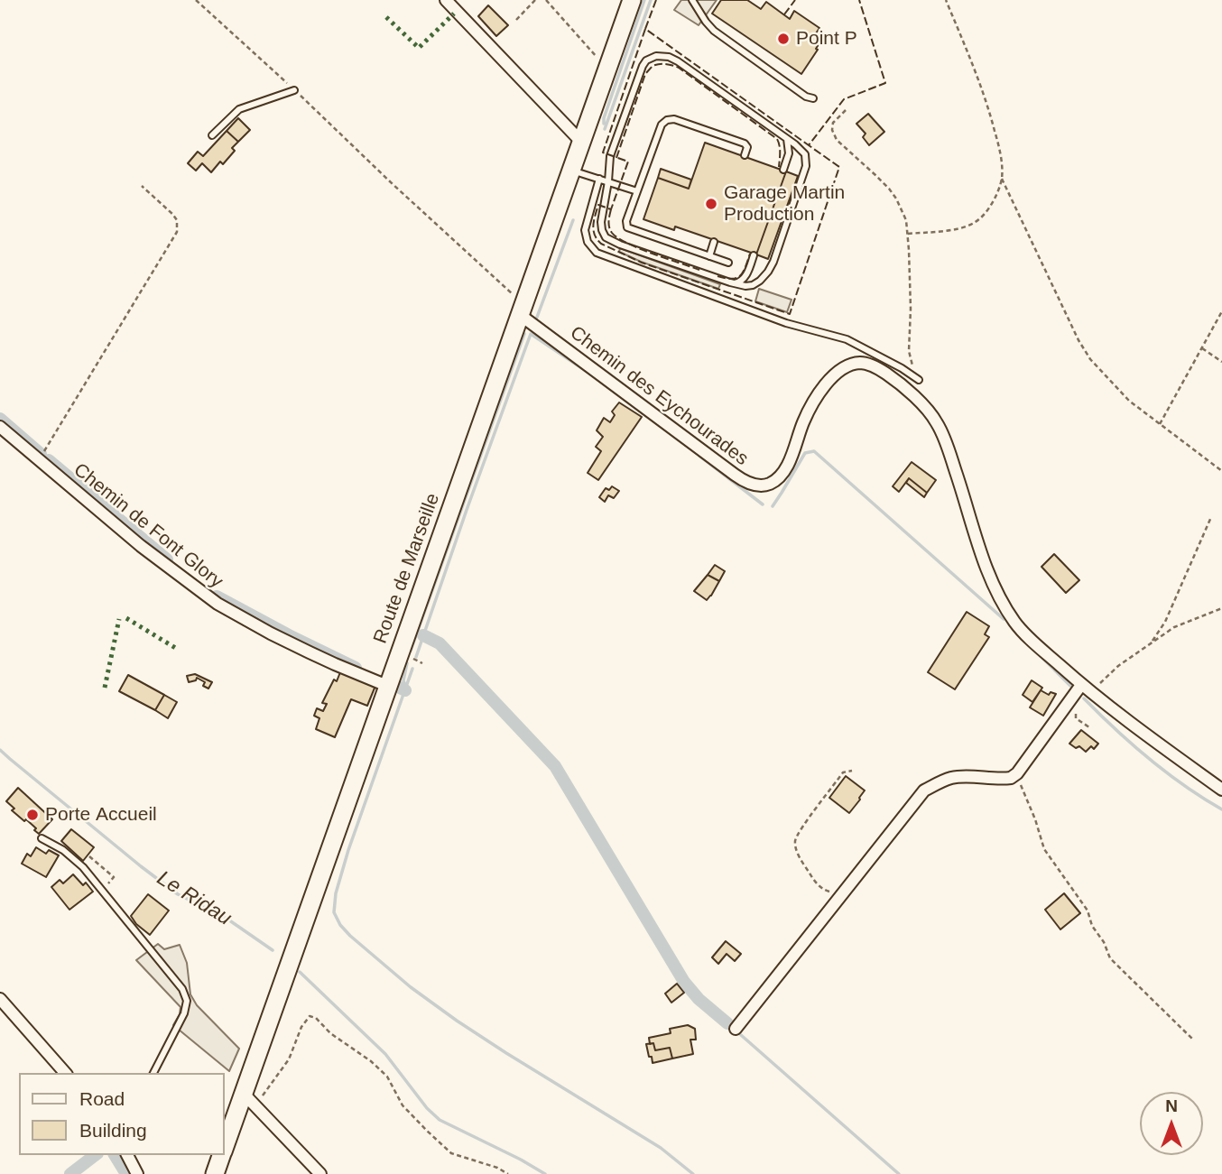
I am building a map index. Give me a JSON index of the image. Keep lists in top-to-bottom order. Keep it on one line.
{"streets":{"main road":["Route de Marseille"],"street":["Chemin des Eychourades","Chemin de Font Glory"]},"crossings":[["Chemin des Eychourades","Route de Marseille"],["Chemin de Font Glory","Route de Marseille"]],"water":["Le Ridau"],"places":["Point P","Garage Martin Production","Porte Accueil"],"legend":["Road","Building"],"north":"top"}
